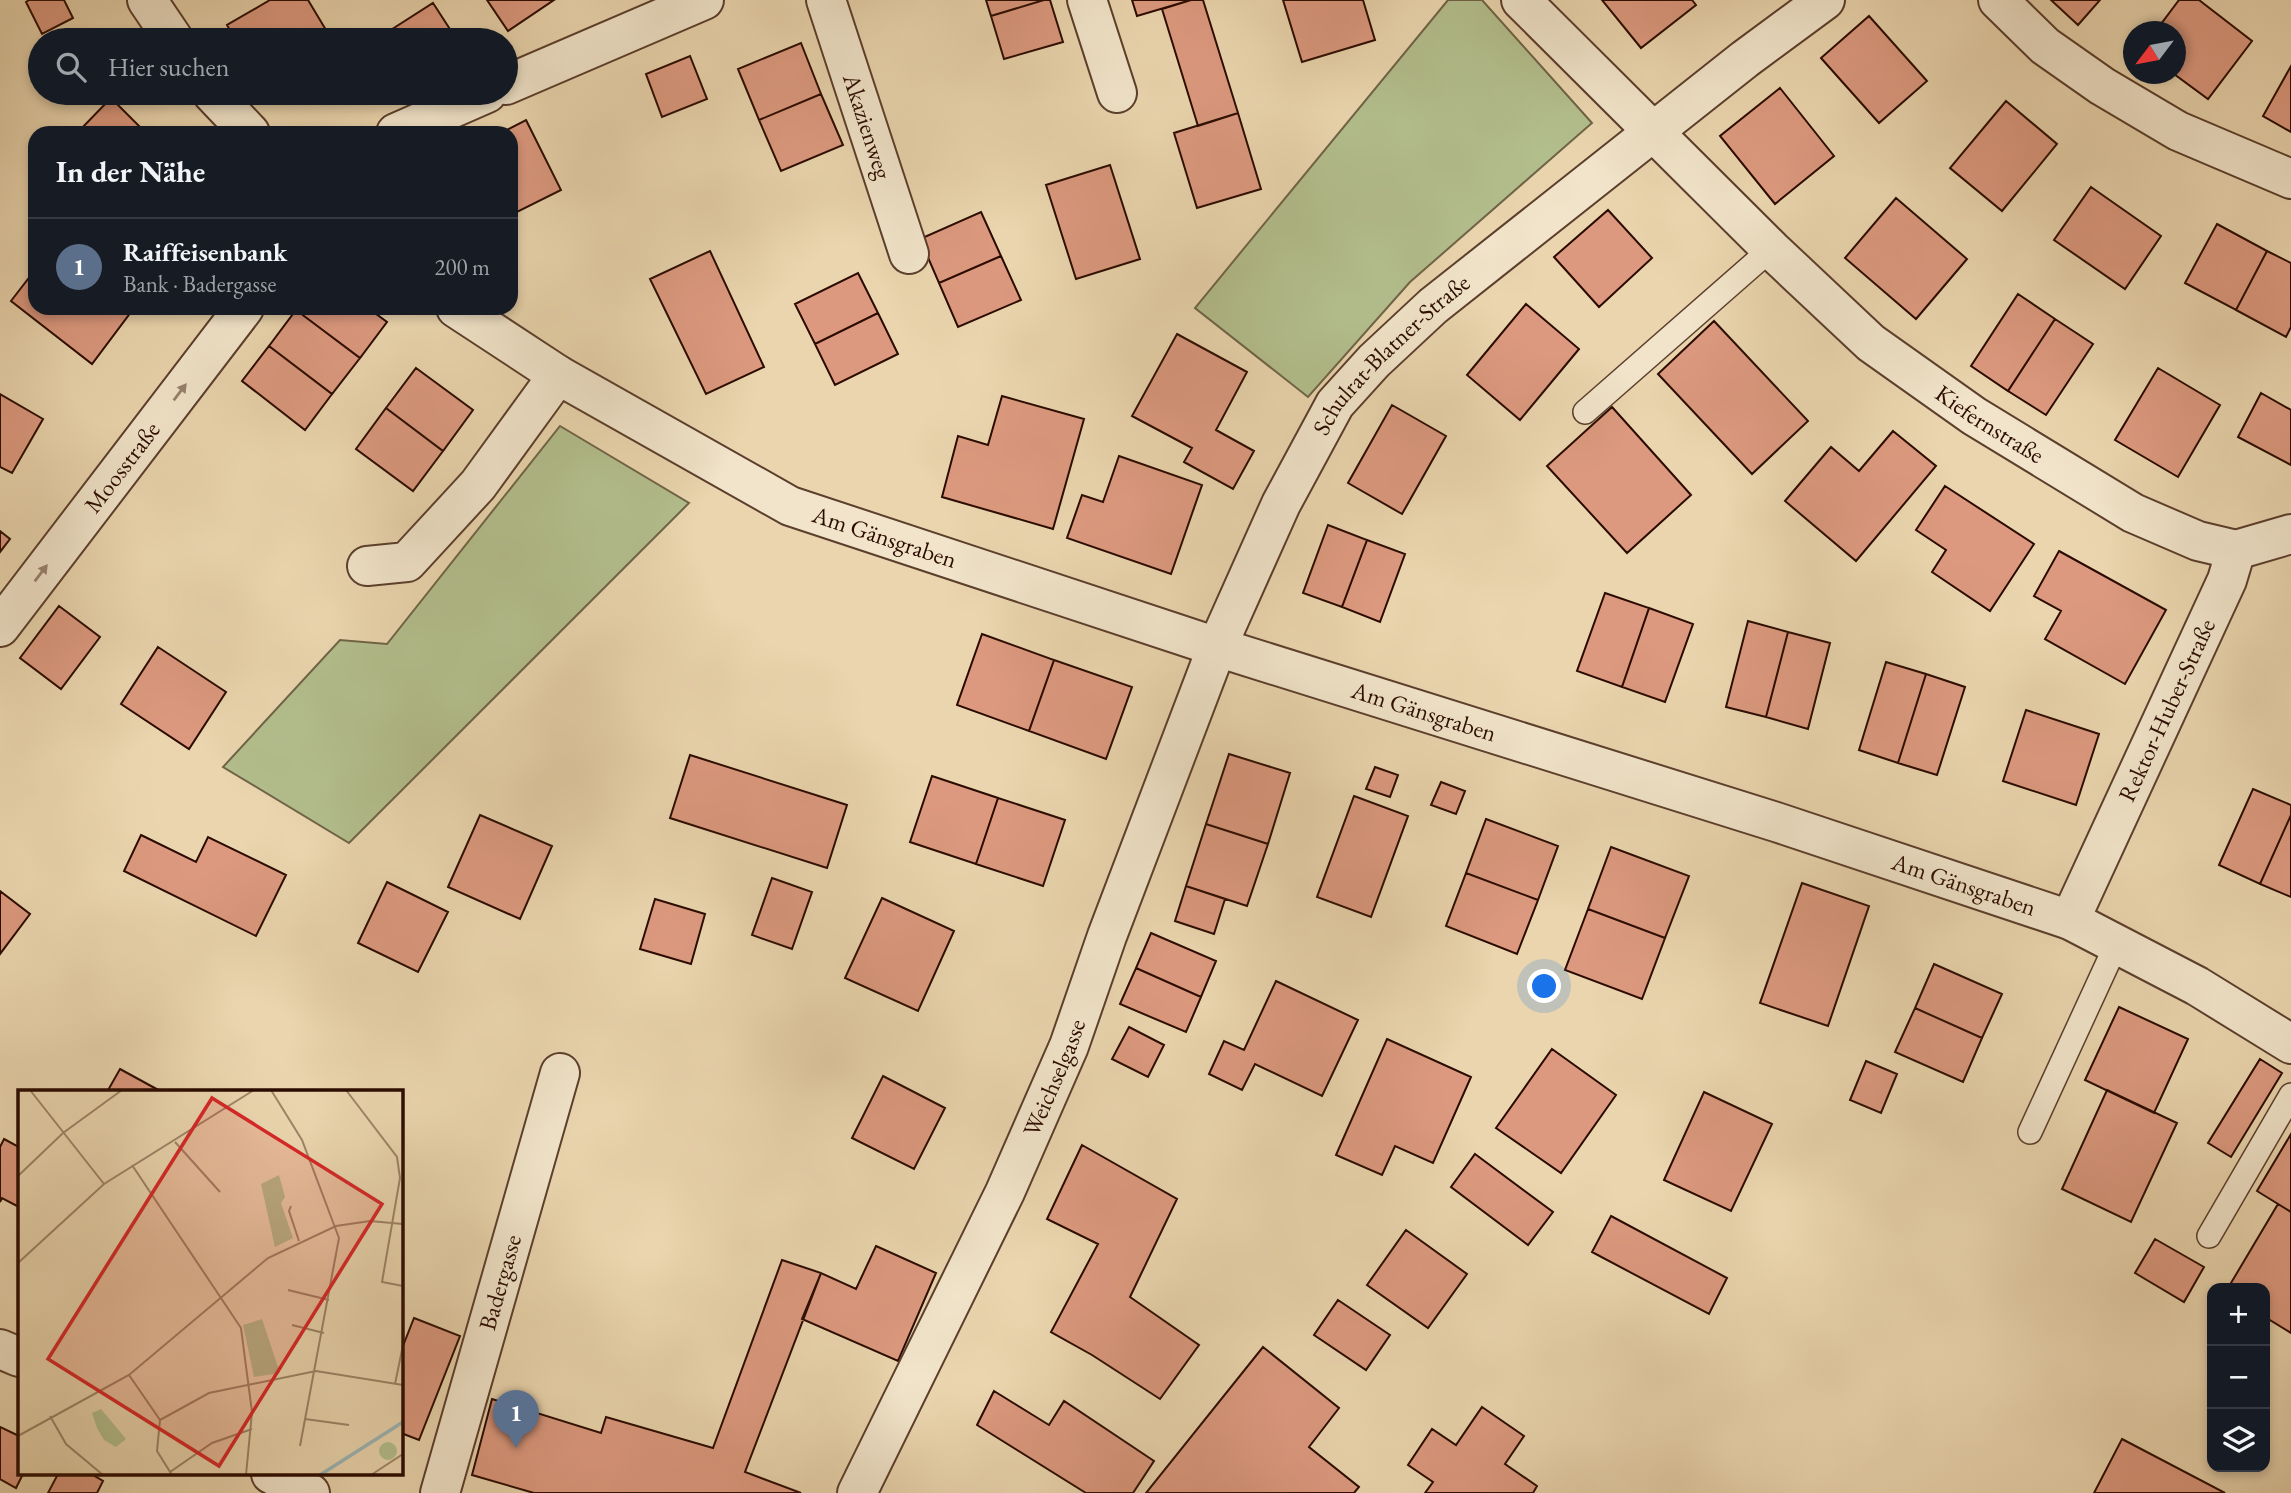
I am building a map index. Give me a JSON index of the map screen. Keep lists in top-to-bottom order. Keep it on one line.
{"streets":{"street":["Akazienweg","Schulrat-Blatner-Straße","Kiefernstraße","Moosstraße","Am Gänsgraben","Rektor-Huber-Straße","Weichselgasse","Badergasse"]},"crossings":[["Schulrat-Blatner-Straße","Kiefernstraße"],["Schulrat-Blatner-Straße","Am Gänsgraben"],["Schulrat-Blatner-Straße","Weichselgasse"],["Kiefernstraße","Rektor-Huber-Straße"],["Am Gänsgraben","Rektor-Huber-Straße"],["Am Gänsgraben","Weichselgasse"]],"north":"bottom left","page":{"search":"Hier suchen","heading":"In der Nähe","list":[{"mark":"1","name":"Raiffeisenbank","note":"Bank · Badergasse","value":"200 m"}],"map_buttons":["+","−"],"pins":"1"}}
